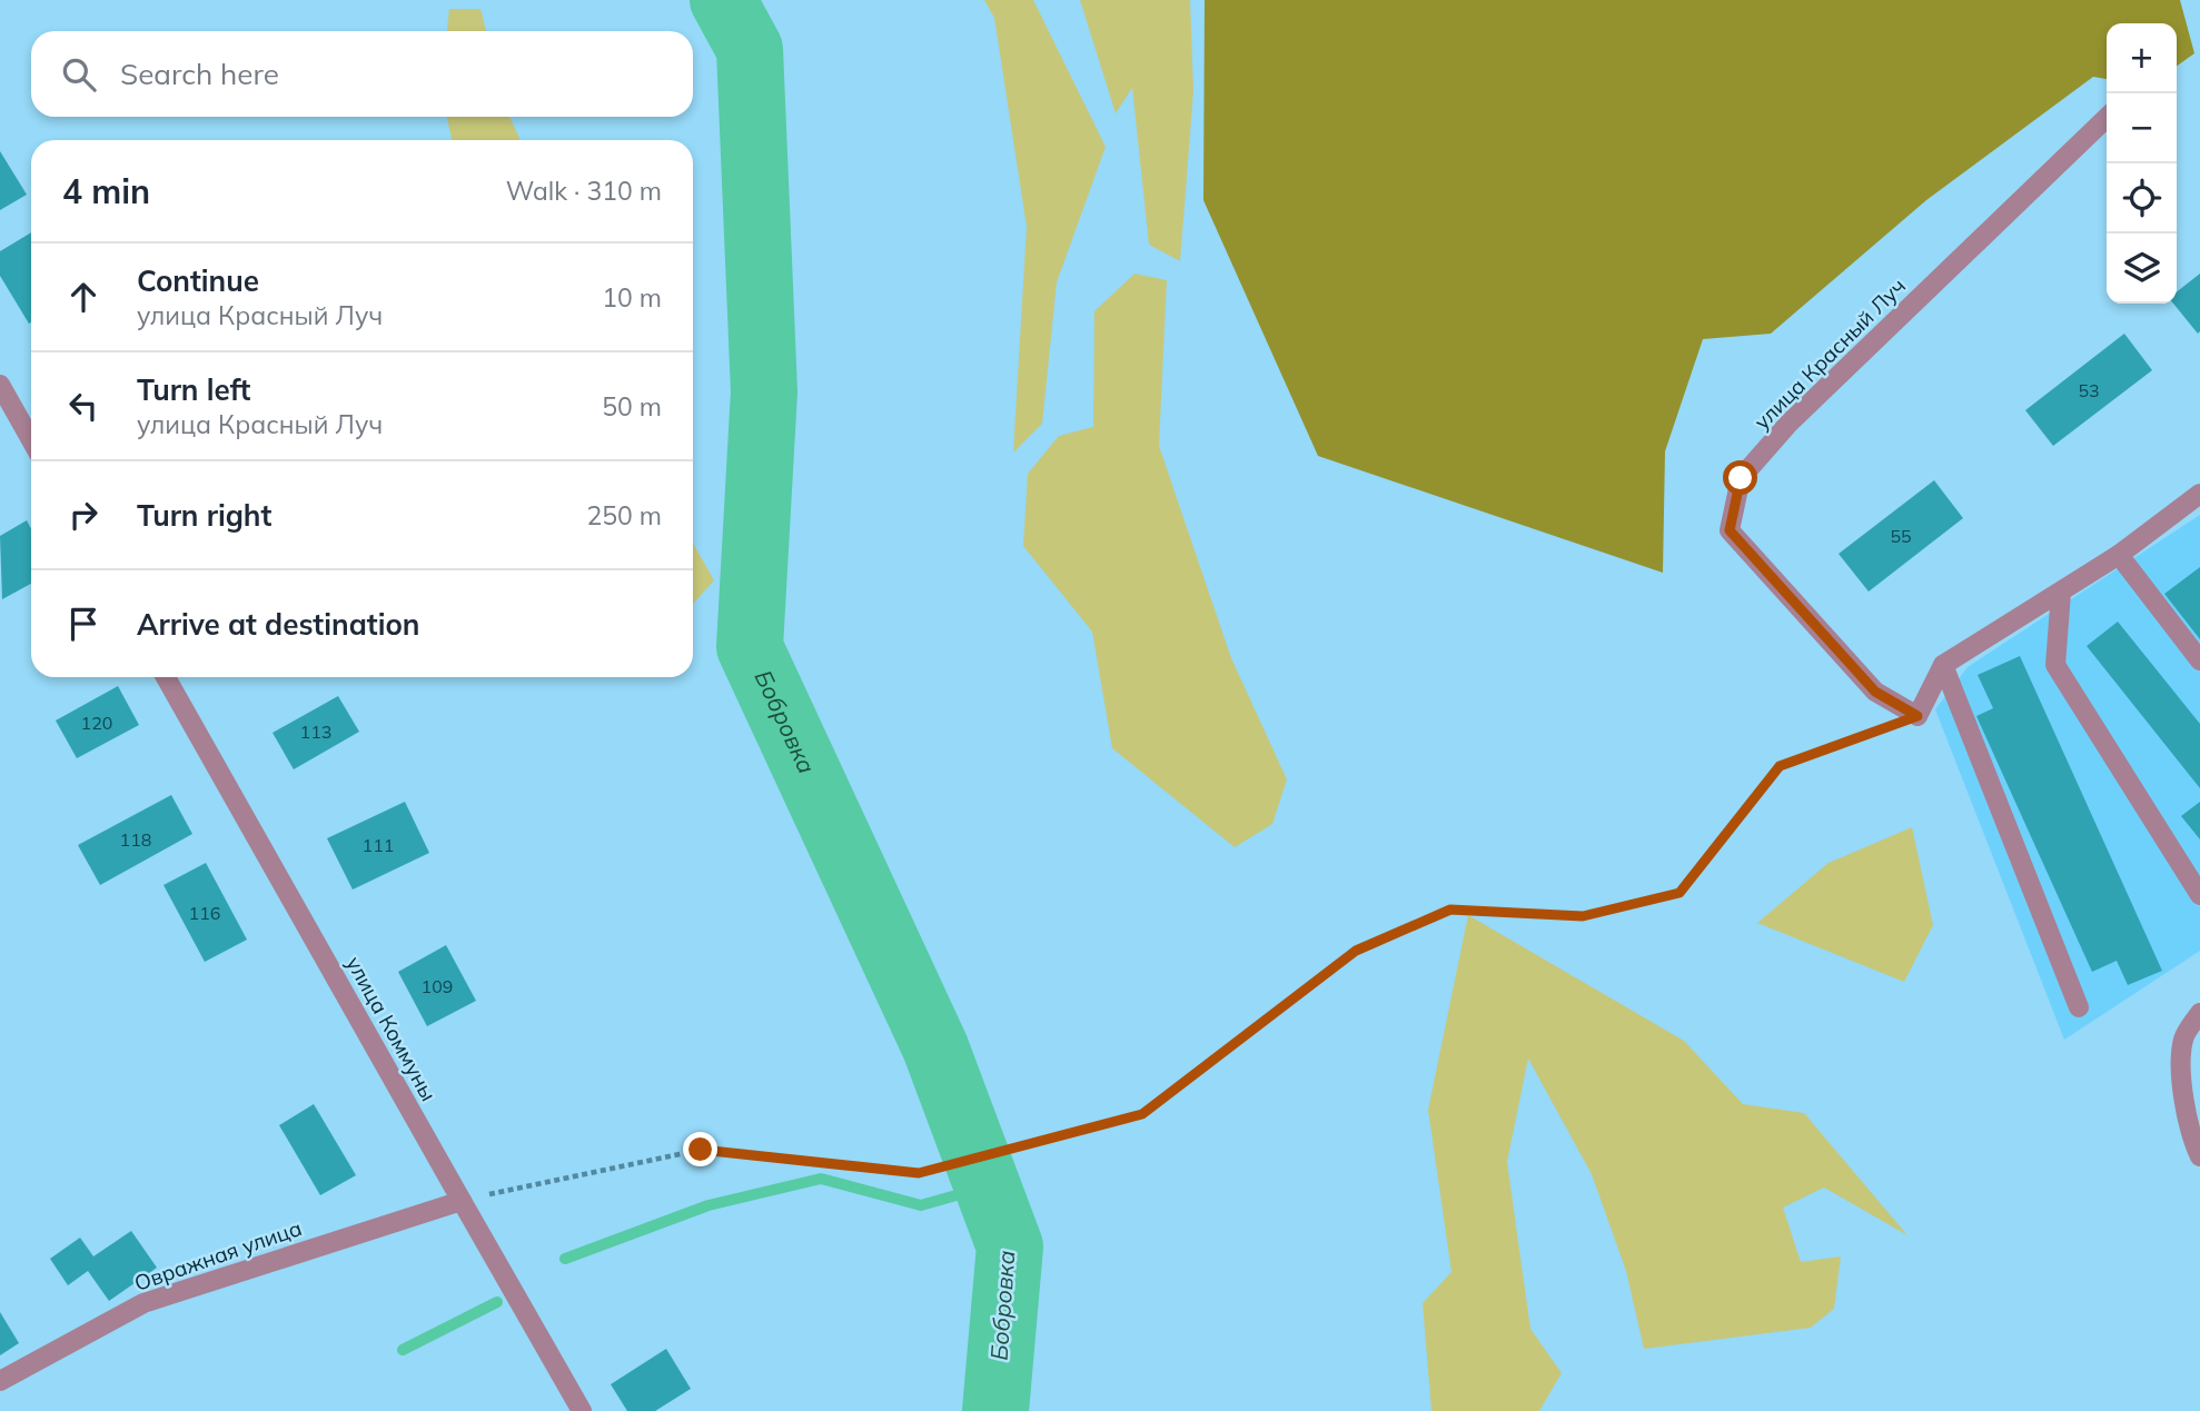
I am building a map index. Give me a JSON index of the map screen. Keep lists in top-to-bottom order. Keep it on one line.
{"streets":{"street":["улица Красный Луч","улица Коммуны","Овражная улица"]},"crossings":[["улица Коммуны","Овражная улица"]],"water":["Бобровка"],"house_numbers":["53","55","120","113","118","111","116","109"],"page":{"map_buttons":["+","−"],"search":"Search here","heading":["4 min","Walk · 310 m"],"list":[["Continue","улица Красный Луч","10 m"],["Turn left","улица Красный Луч","50 m"],["Turn right","250 m"],"Arrive at destination"]}}
